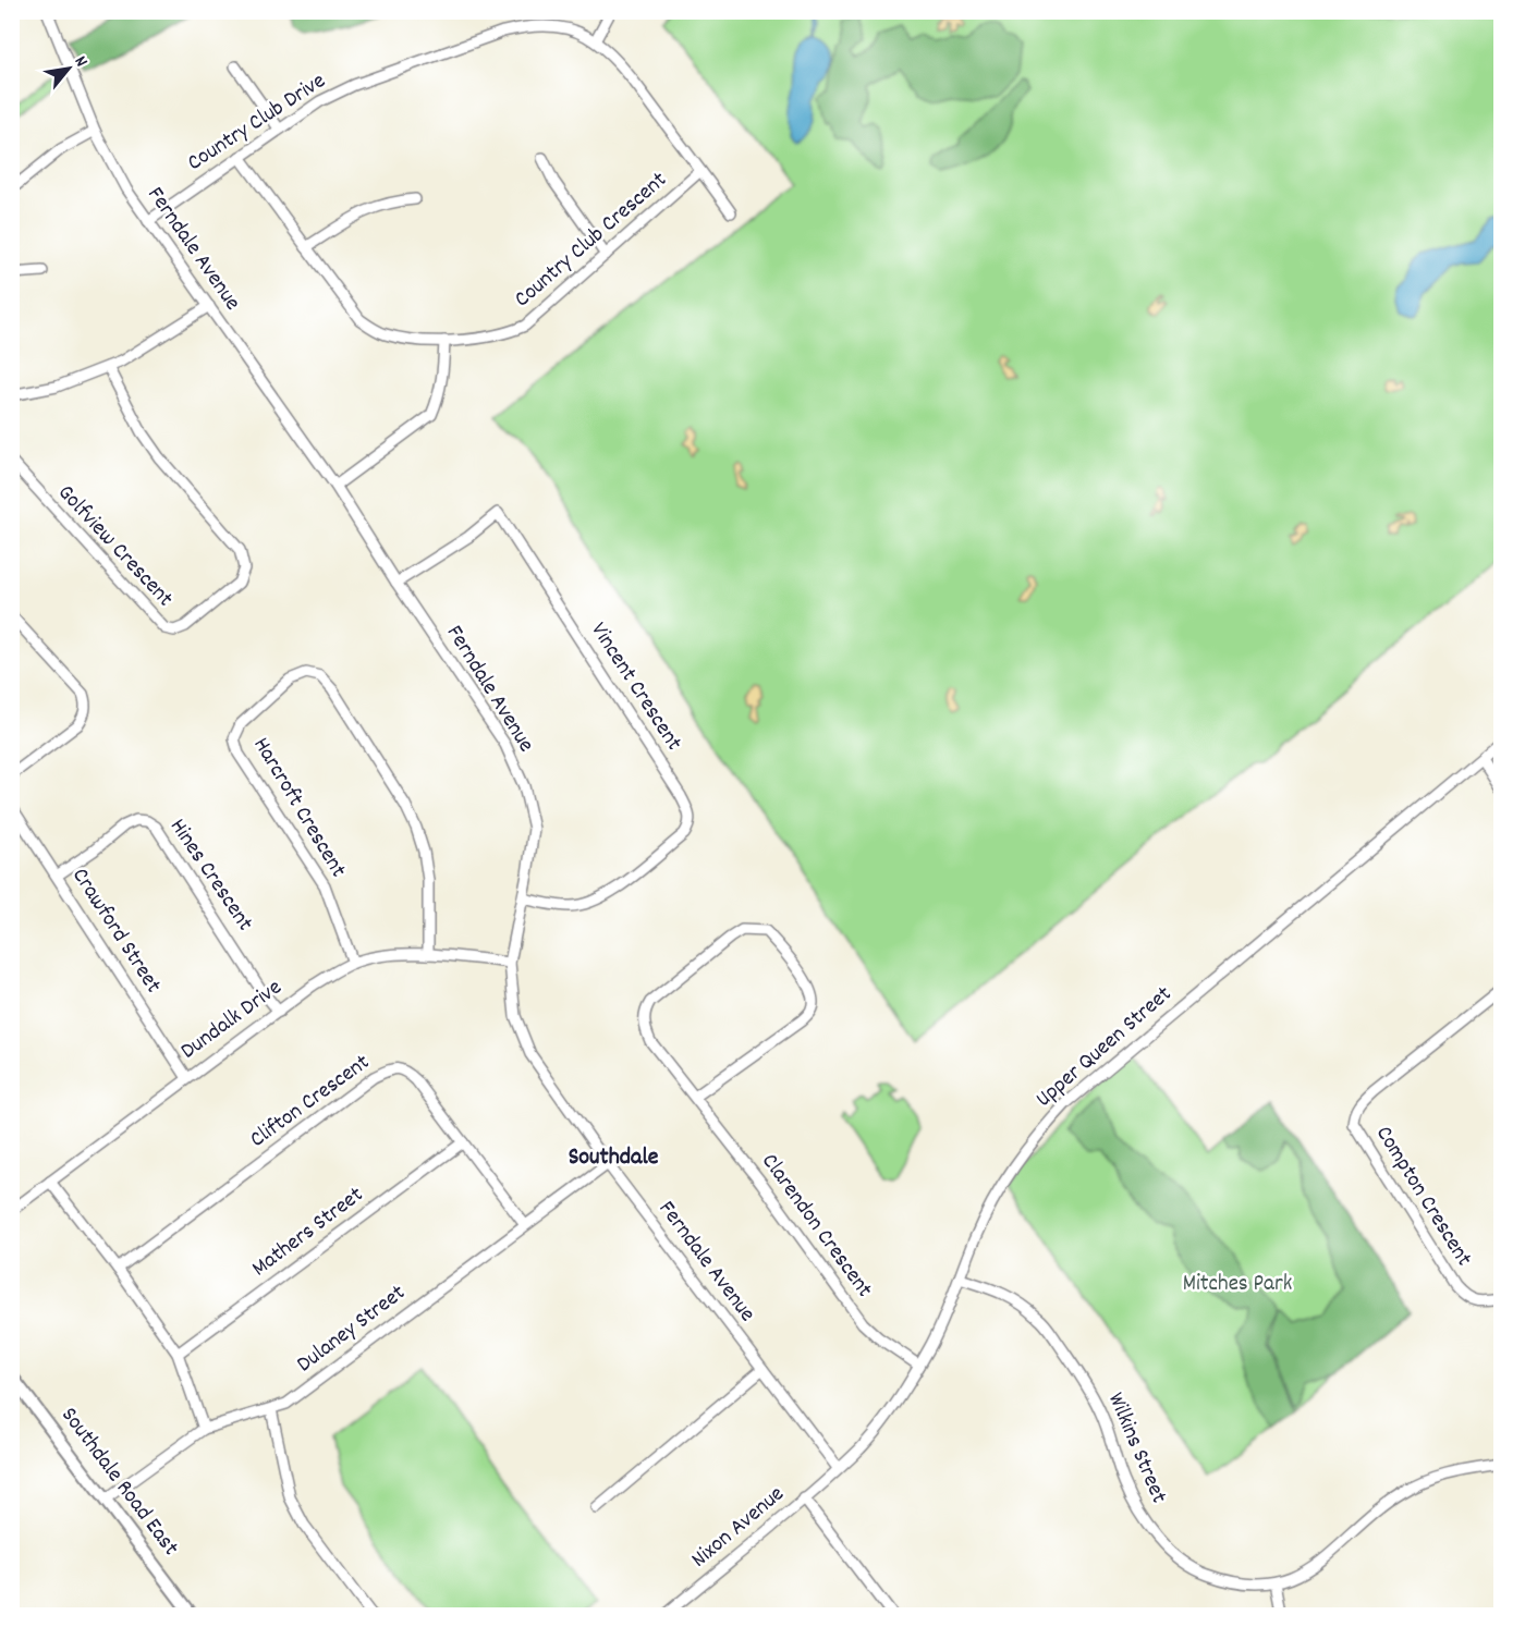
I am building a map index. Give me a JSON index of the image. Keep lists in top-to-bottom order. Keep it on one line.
{"streets":{"main road":["Southdale Road East"],"street":["Country Club Drive","Country Club Crescent","Ferndale Avenue","Golfview Crescent","Vincent Crescent","Harcroft Crescent","Hines Crescent","Crawford Street","Dundalk Drive","Upper Queen Street","Clifton Crescent","Compton Crescent","Clarendon Crescent","Mathers Street","Dulaney Street","Wilkins Street","Nixon Avenue"]},"crossings":[["Country Club Drive","Country Club Crescent"],["Country Club Drive","Ferndale Avenue"],["Ferndale Avenue","Vincent Crescent"],["Ferndale Avenue","Dundalk Drive"],["Ferndale Avenue","Upper Queen Street"],["Ferndale Avenue","Dulaney Street"],["Ferndale Avenue","Nixon Avenue"],["Harcroft Crescent","Dundalk Drive"],["Hines Crescent","Crawford Street"],["Hines Crescent","Dundalk Drive"],["Crawford Street","Dundalk Drive"],["Upper Queen Street","Clarendon Crescent"],["Upper Queen Street","Wilkins Street"],["Upper Queen Street","Nixon Avenue"],["Clifton Crescent","Mathers Street"],["Clifton Crescent","Dulaney Street"],["Dulaney Street","Southdale Road East"]],"districts":["Southdale"],"parks":["Mitches Park"],"north":"top right"}
